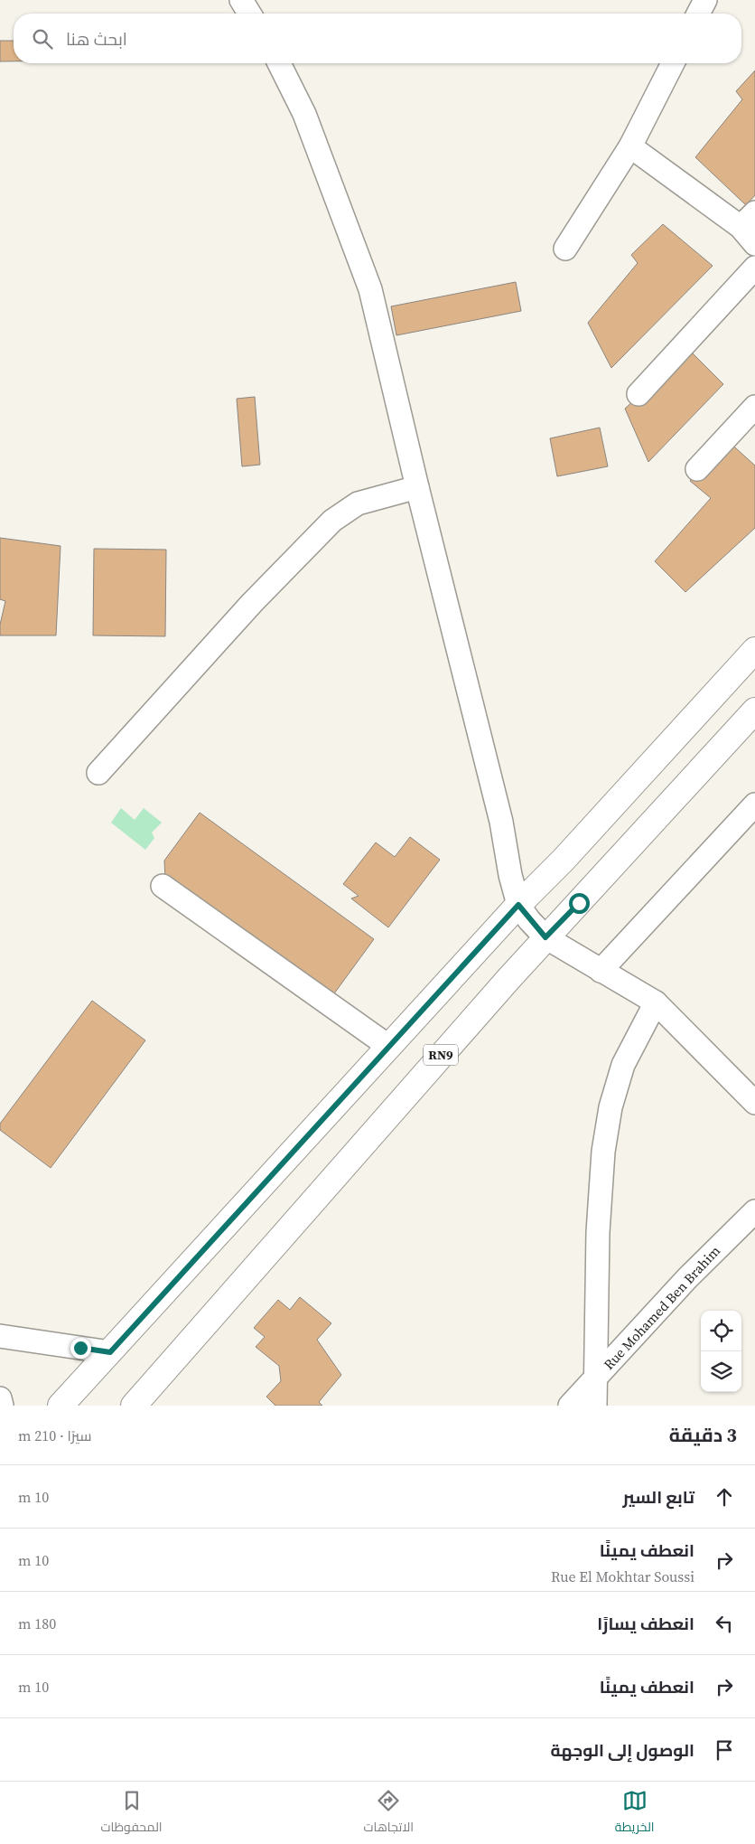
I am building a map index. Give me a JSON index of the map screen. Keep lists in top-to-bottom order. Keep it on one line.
{"streets":{"main road":["RN9"],"street":["Rue Mohamed Ben Brahim"]},"page":{"search":"ابحث هنا","heading":["3 دقيقة","سيرًا · 210 m"],"list":[["تابع السير","10 m"],["انعطف يمينًا","Rue El Mokhtar Soussi","10 m"],["انعطف يسارًا","180 m"],["انعطف يمينًا","10 m"],"الوصول إلى الوجهة"],"nav":["الخريطة","الاتجاهات","المحفوظات"]}}
